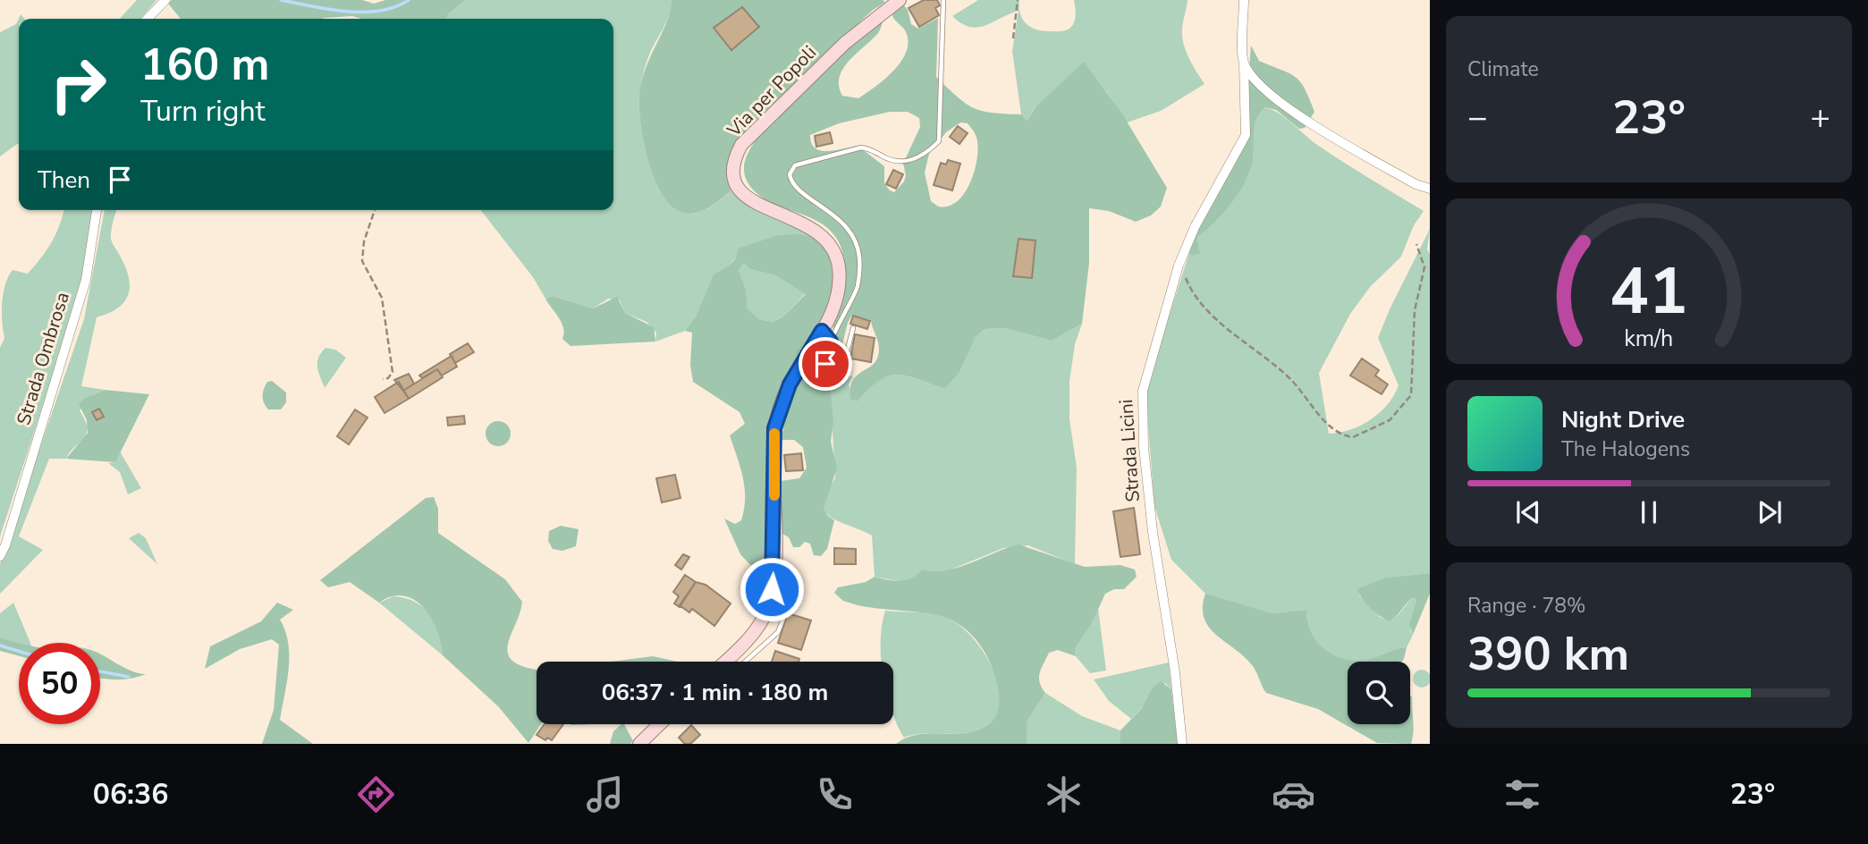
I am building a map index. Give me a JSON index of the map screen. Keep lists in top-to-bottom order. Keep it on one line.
{"streets":{"main road":["Via per Popoli"],"street":["Strada Ombrosa","Strada Licini"]},"page":{"tile":["Climate",["Range · 78%","390 km"]],"turn":["160 m","Turn right"],"heat":["−","23°","+"],"then":"Then","song":["Night Drive","The Halogens"],"limit":"50","trip":"06:37 · 1 min · 180 m","tabs":["06:36","23°"],"gauge":["41","km/h"]}}
